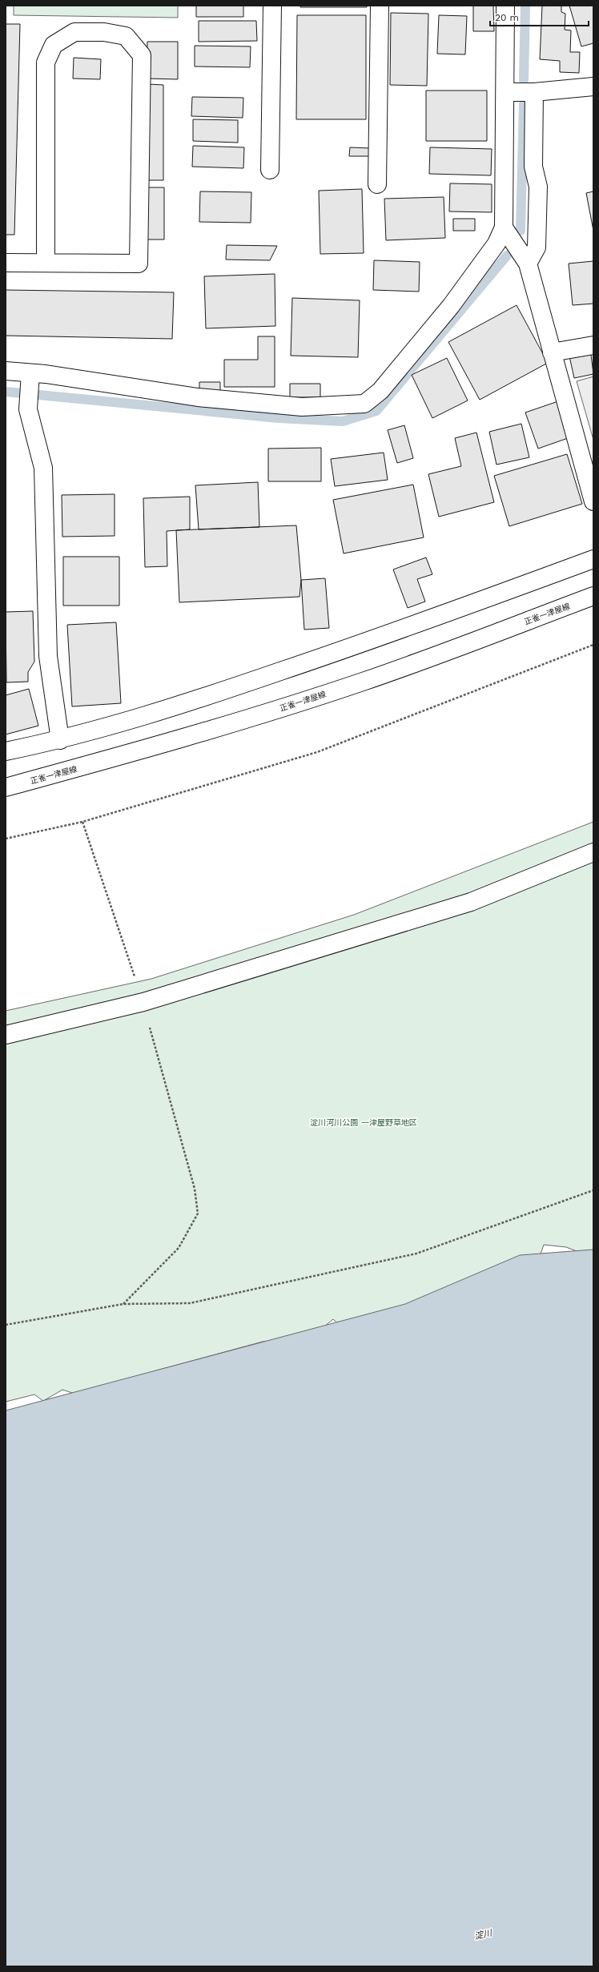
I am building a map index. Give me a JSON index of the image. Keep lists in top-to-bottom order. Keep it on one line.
{"streets":{"street":["正雀一津屋線"]},"water":["淀川"],"parks":["淀川河川公園 一津屋野草地区"],"scale_bar":"20 m"}
